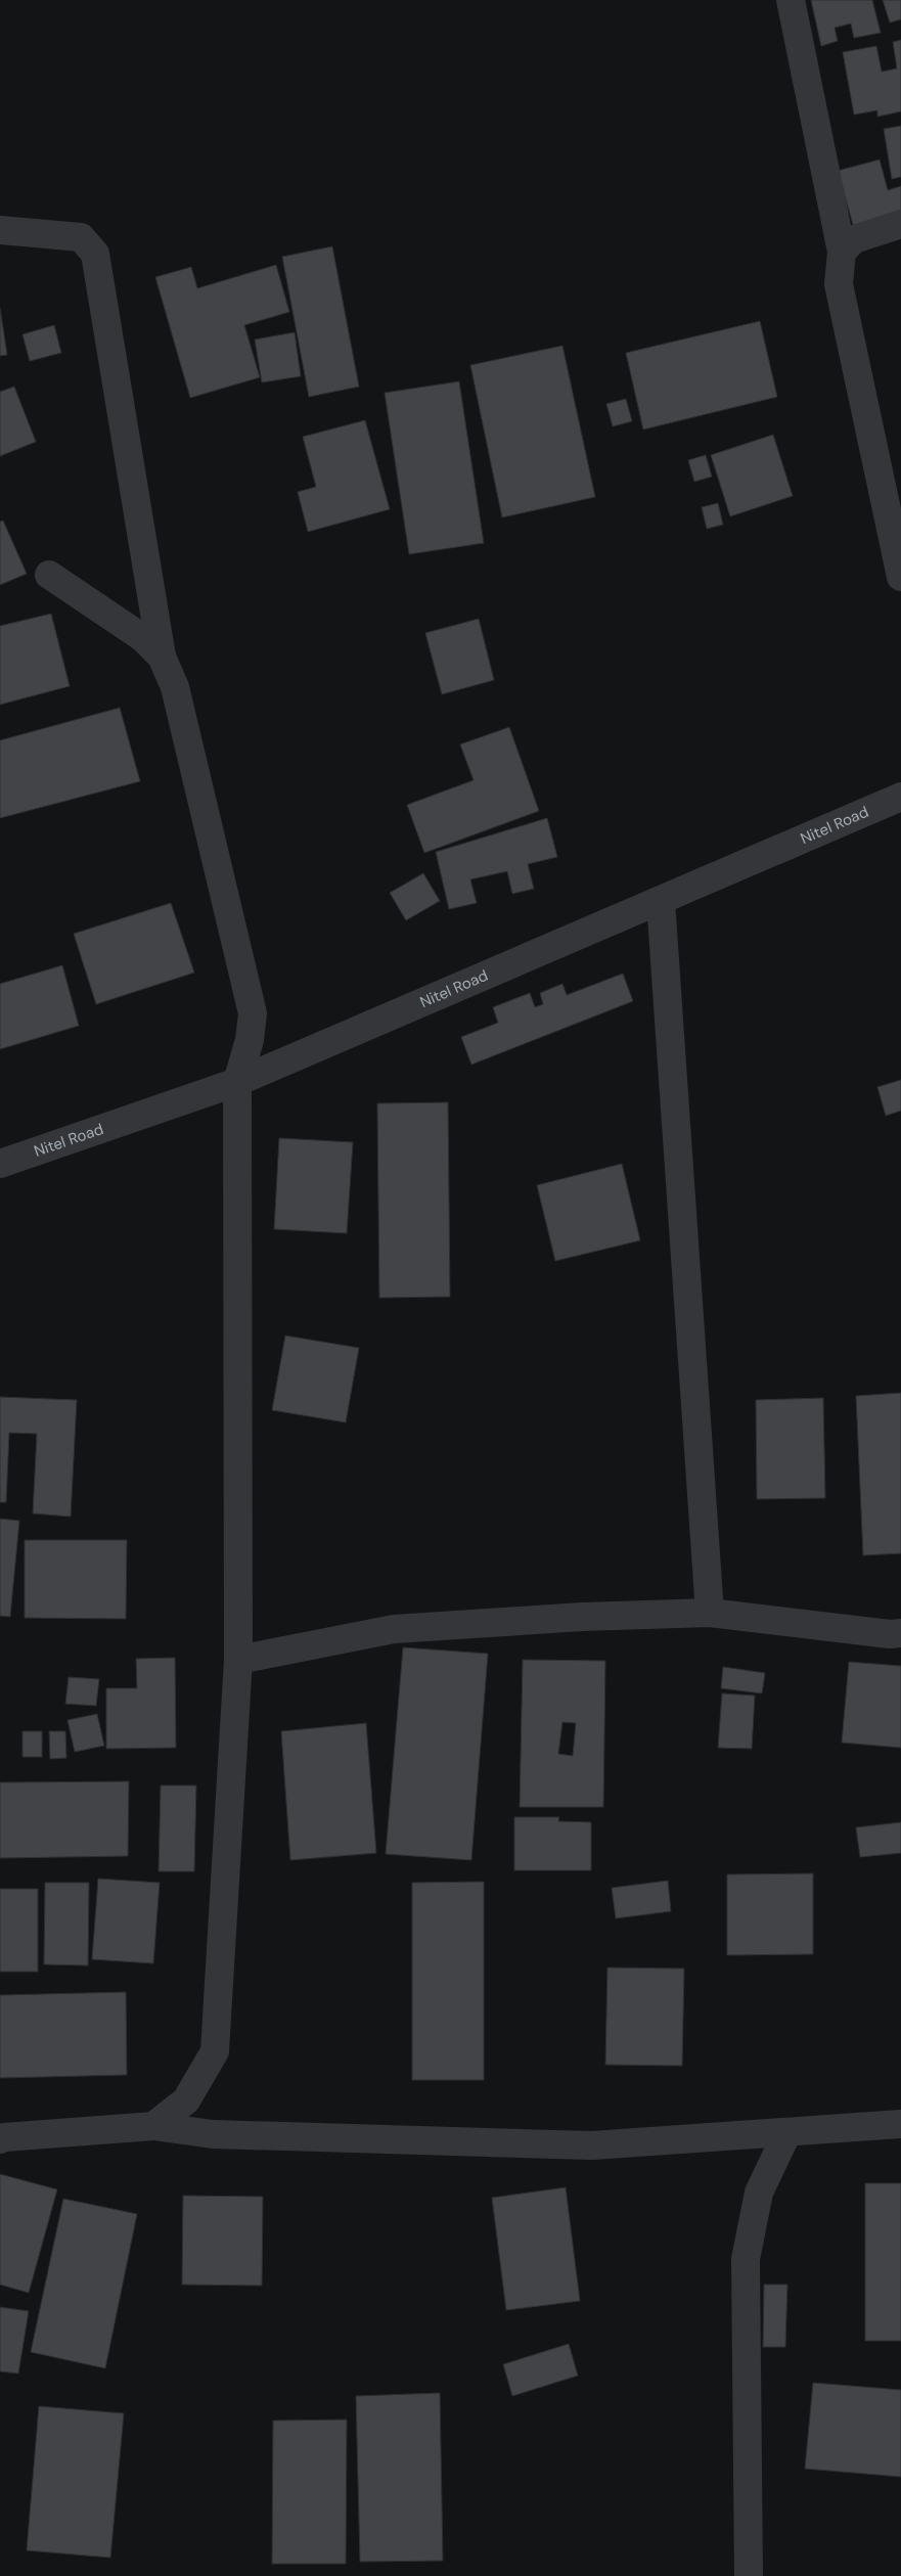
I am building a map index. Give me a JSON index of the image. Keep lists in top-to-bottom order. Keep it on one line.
{"streets":{"street":["Nitel Road"]}}
